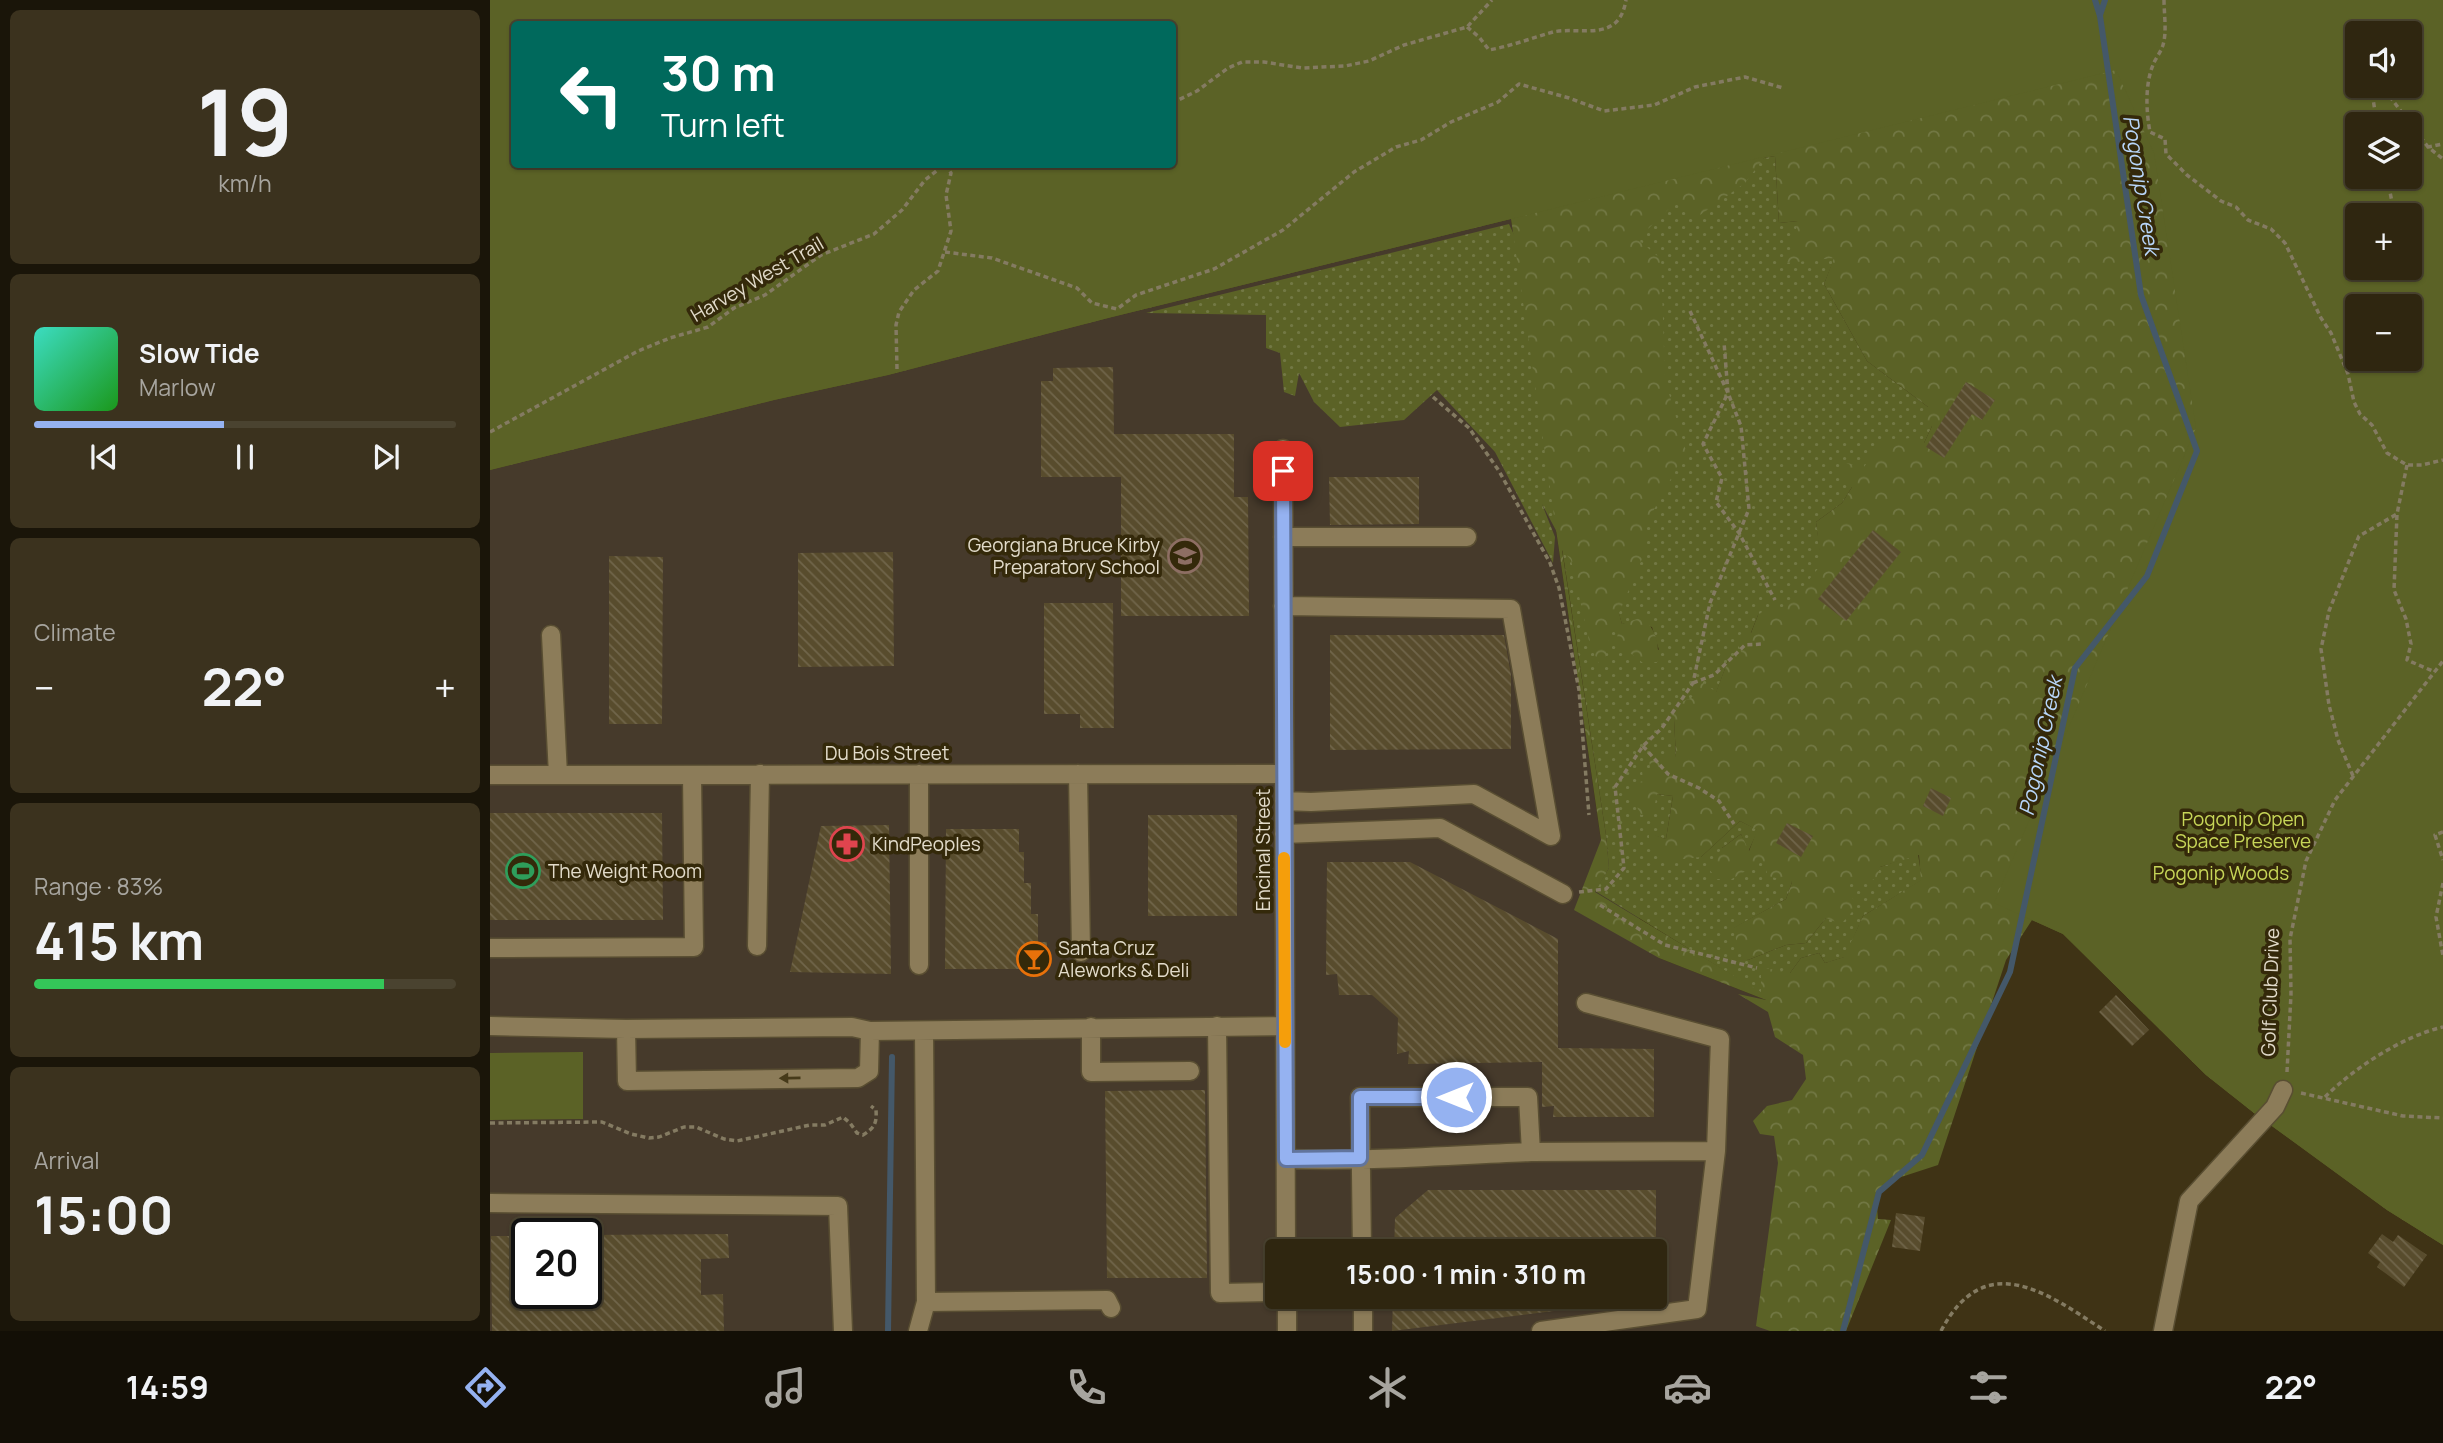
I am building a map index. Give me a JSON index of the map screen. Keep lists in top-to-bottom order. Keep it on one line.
{"streets":{"street":["Du Bois Street","Encinal Street"],"path":["Harvey West Trail","Golf Club Drive"]},"crossings":[["Du Bois Street","Encinal Street"]],"water":["Pogonip Creek"],"parks":["Pogonip Open Space Preserve","Pogonip Woods"],"places":{"school or university":["Georgiana Bruce Kirby Preparatory School"],"pharmacy":["KindPeoples"],"sports":["The Weight Room"],"bar":["Santa Cruz Aleworks & Deli"]},"page":{"tile":[["19","km/h"],"Climate",["Range · 83%","415 km"],["Arrival","15:00"]],"map_buttons":["+","−"],"turn":["30 m","Turn left"],"song":["Slow Tide","Marlow"],"heat":["−","22°","+"],"limit":"20","trip":"15:00 · 1 min · 310 m","tabs":["14:59","22°"]}}
